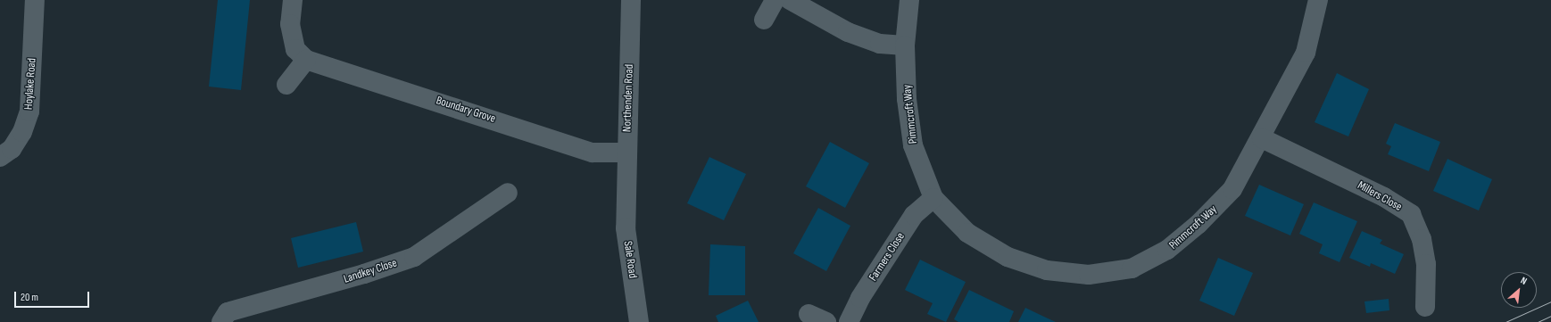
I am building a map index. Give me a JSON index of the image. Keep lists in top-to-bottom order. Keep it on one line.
{"streets":{"street":["Hoylake Road","Northenden Road","Boundary Grove","Pimmcroft Way","Millers Close","Farmers Close","Sale Road","Landkey Close"]},"crossings":[["Northenden Road","Boundary Grove"],["Northenden Road","Sale Road"],["Pimmcroft Way","Millers Close"],["Pimmcroft Way","Farmers Close"]],"scale_bar":"20 m","north":"top right"}
